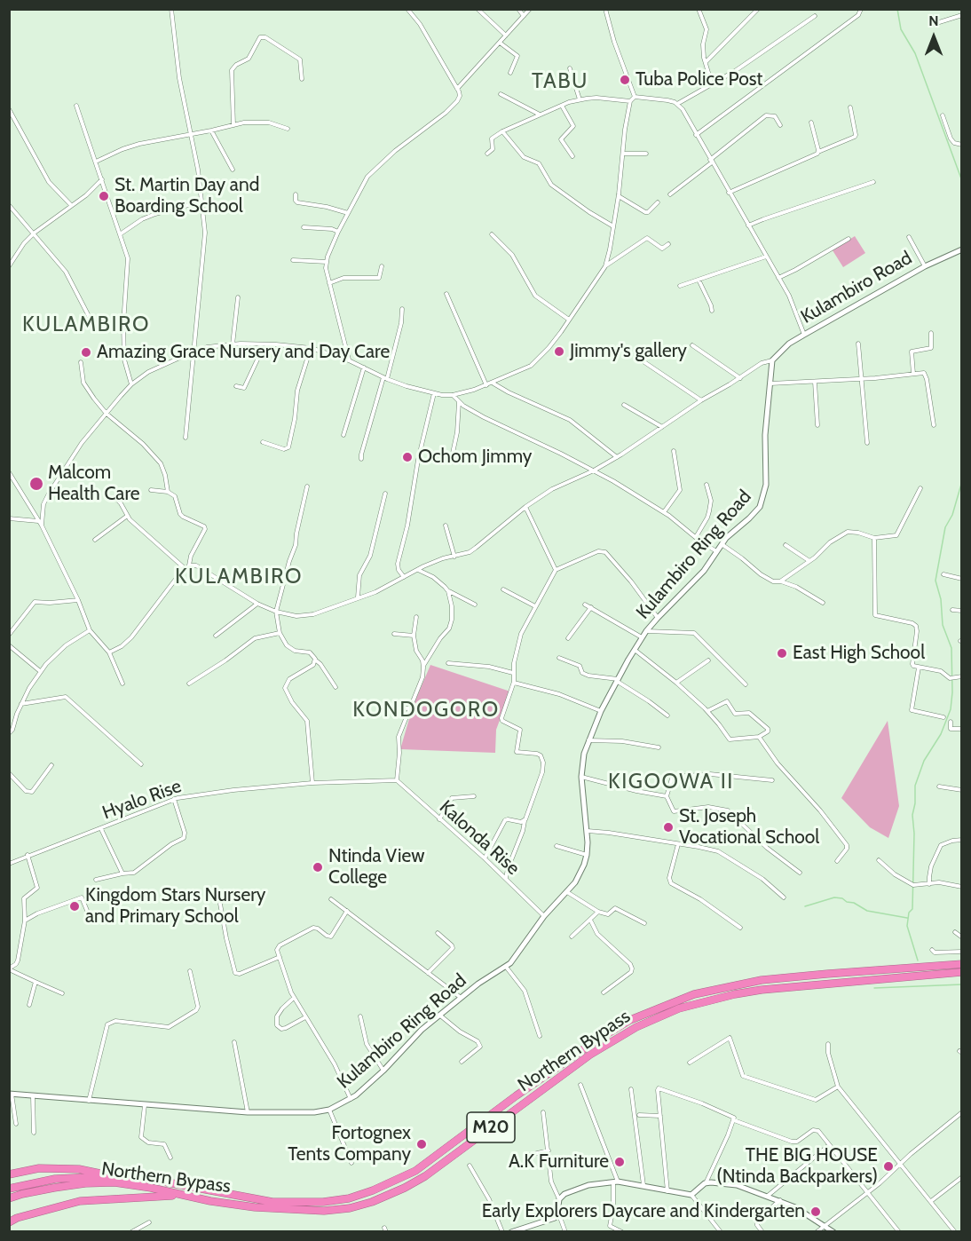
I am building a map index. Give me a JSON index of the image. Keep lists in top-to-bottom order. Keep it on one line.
{"streets":{"highway":["Northern Bypass","M20"],"street":["Kulambiro Road","Kulambiro Ring Road","Hyalo Rise","Kalonda Rise"]},"crossings":[["Kulambiro Road","Kulambiro Ring Road"],["Kulambiro Ring Road","Kalonda Rise"],["Hyalo Rise","Kalonda Rise"]],"districts":["TABU","KULAMBIRO","KULAMBIRO","KONDOGORO","KIGOOWA II"],"places":["Tuba Police Post","St. Martin Day and Boarding School","Jimmy's gallery","Amazing Grace Nursery and Day Care","Ochom Jimmy","Malcom Health Care","East High School","St. Joseph Vocational School","Ntinda View College","Kingdom Stars Nursery and Primary School","Fortognex Tents Company","A.K Furniture","THE BIG HOUSE (Ntinda Backparkers)","Early Explorers Daycare and Kindergarten"],"north":"top"}
